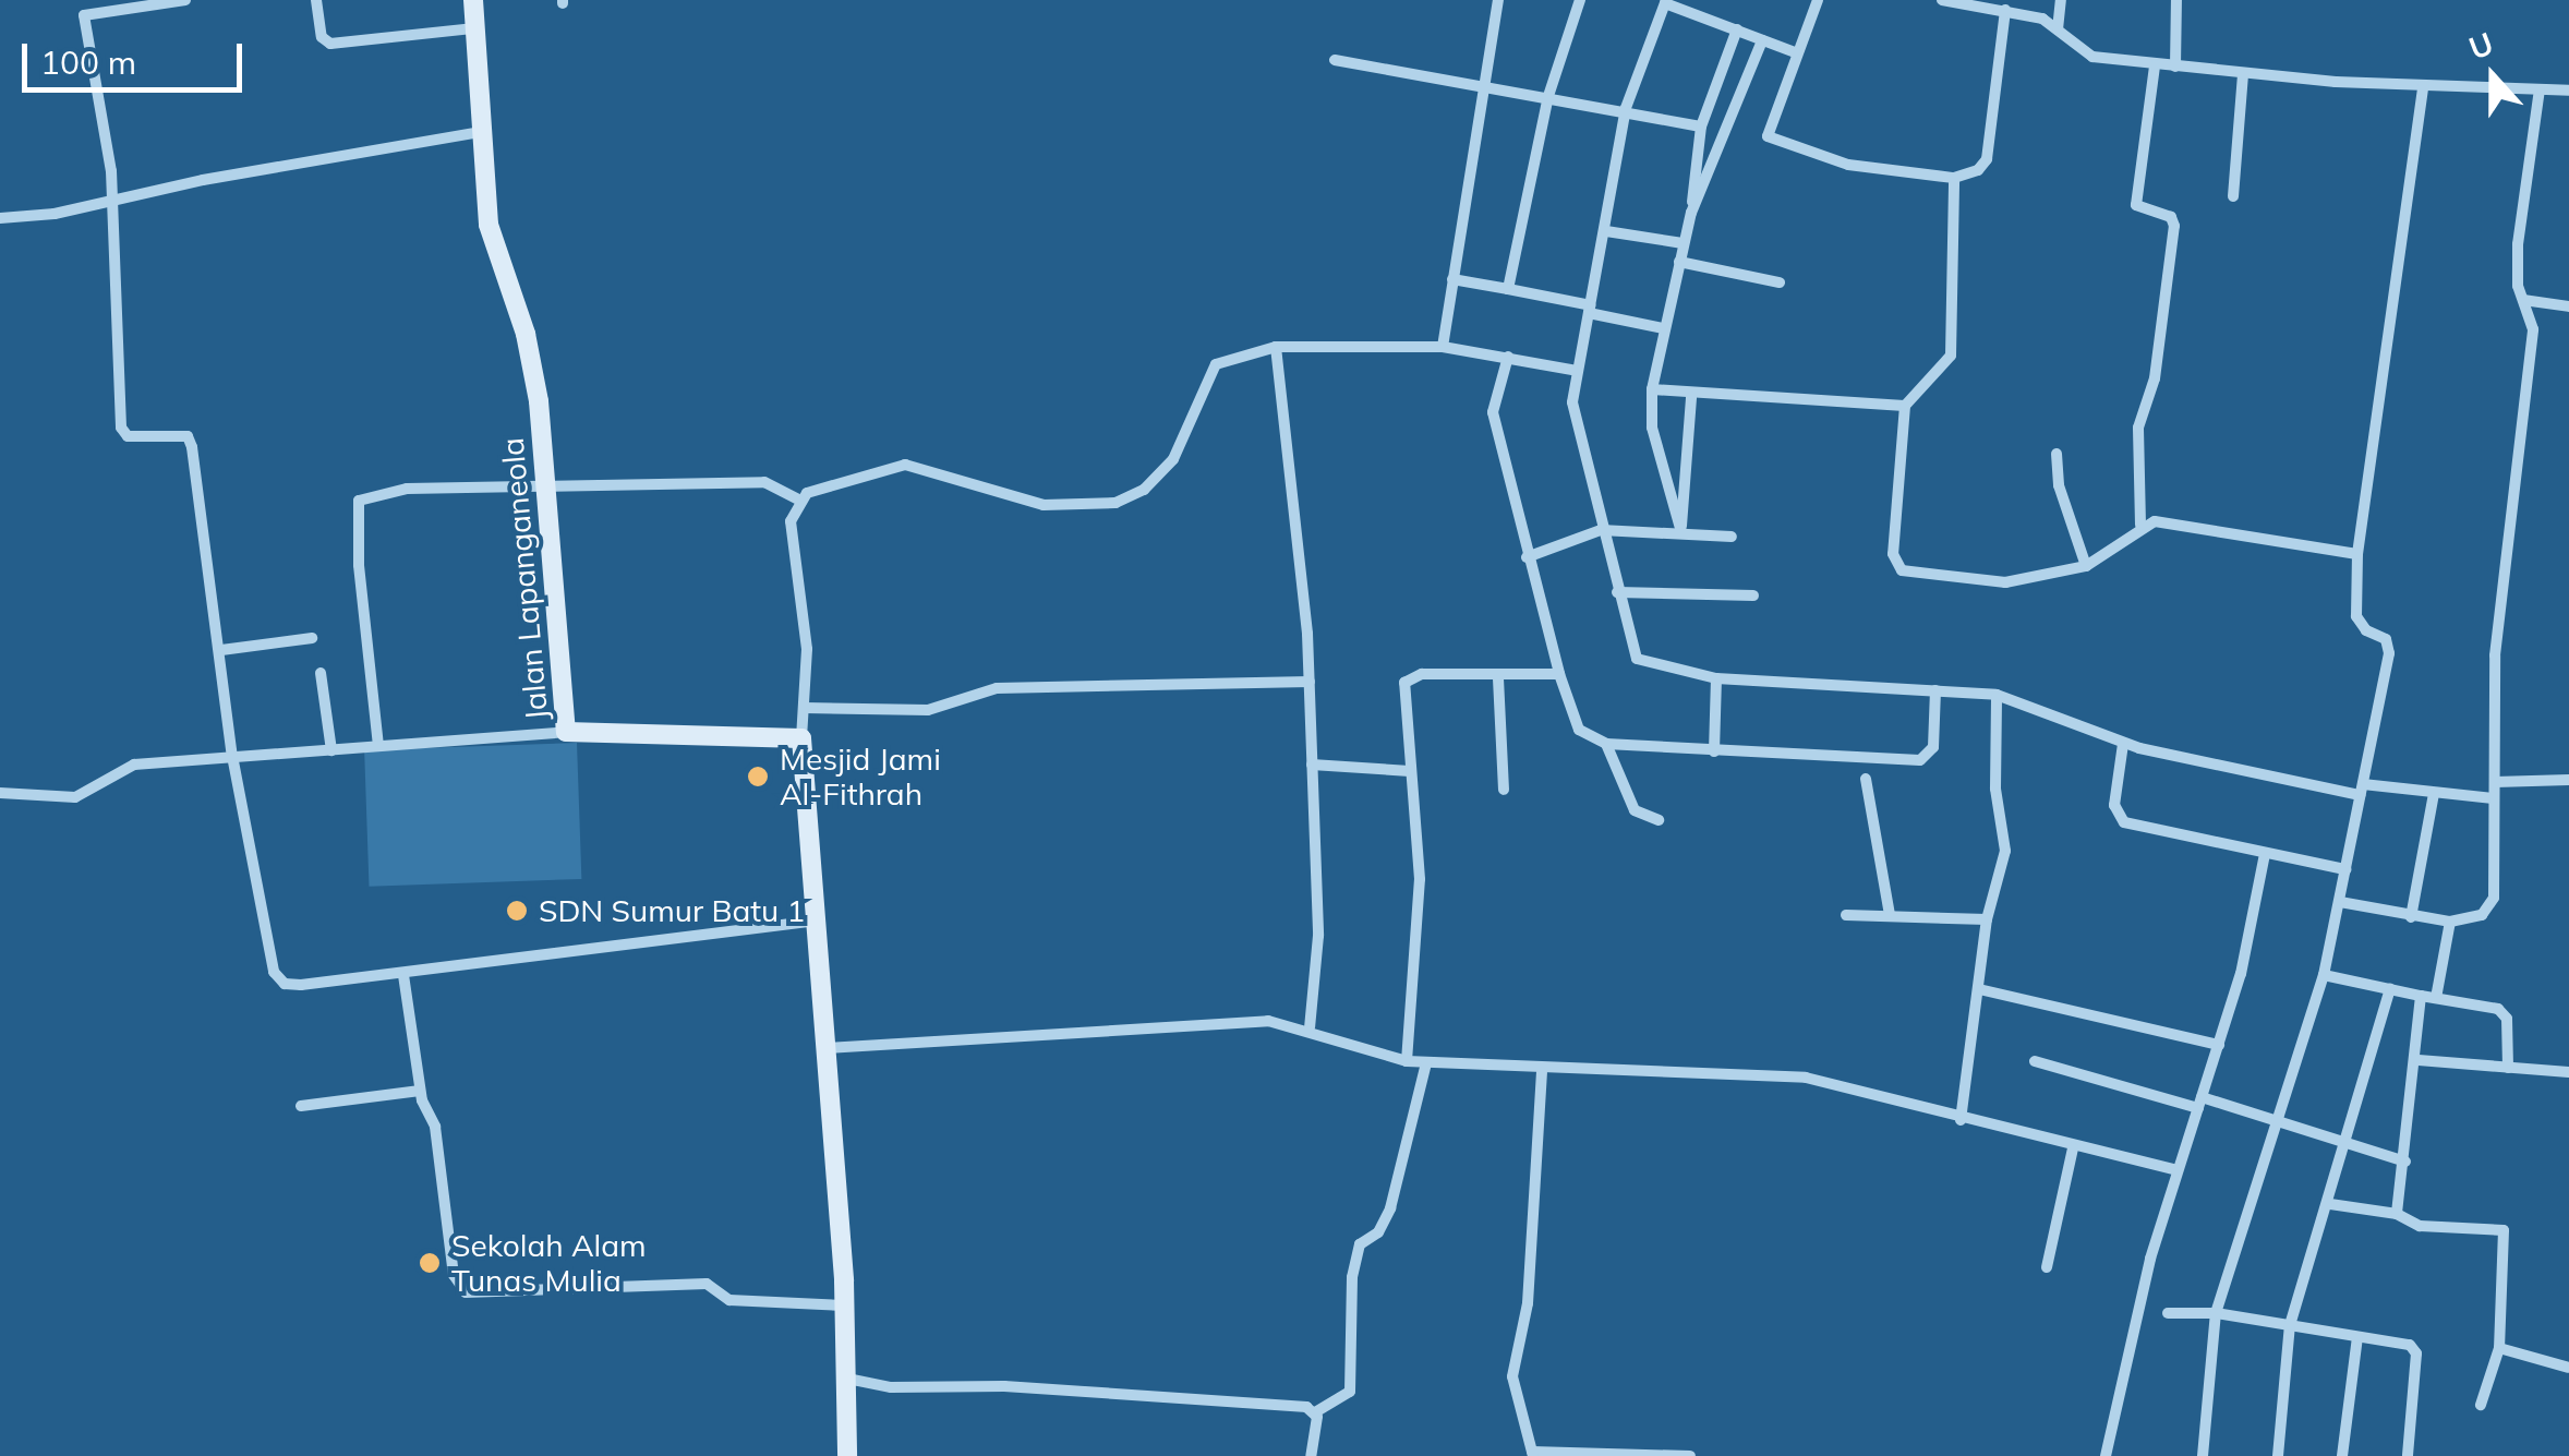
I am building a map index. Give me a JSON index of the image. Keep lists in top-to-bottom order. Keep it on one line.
{"streets":{"street":["Jalan Lapanganeola"]},"places":["Mesjid Jami Al-Fithrah","SDN Sumur Batu 1","Sekolah Alam Tunas Mulia"],"scale_bar":"100 m","north":"top"}
